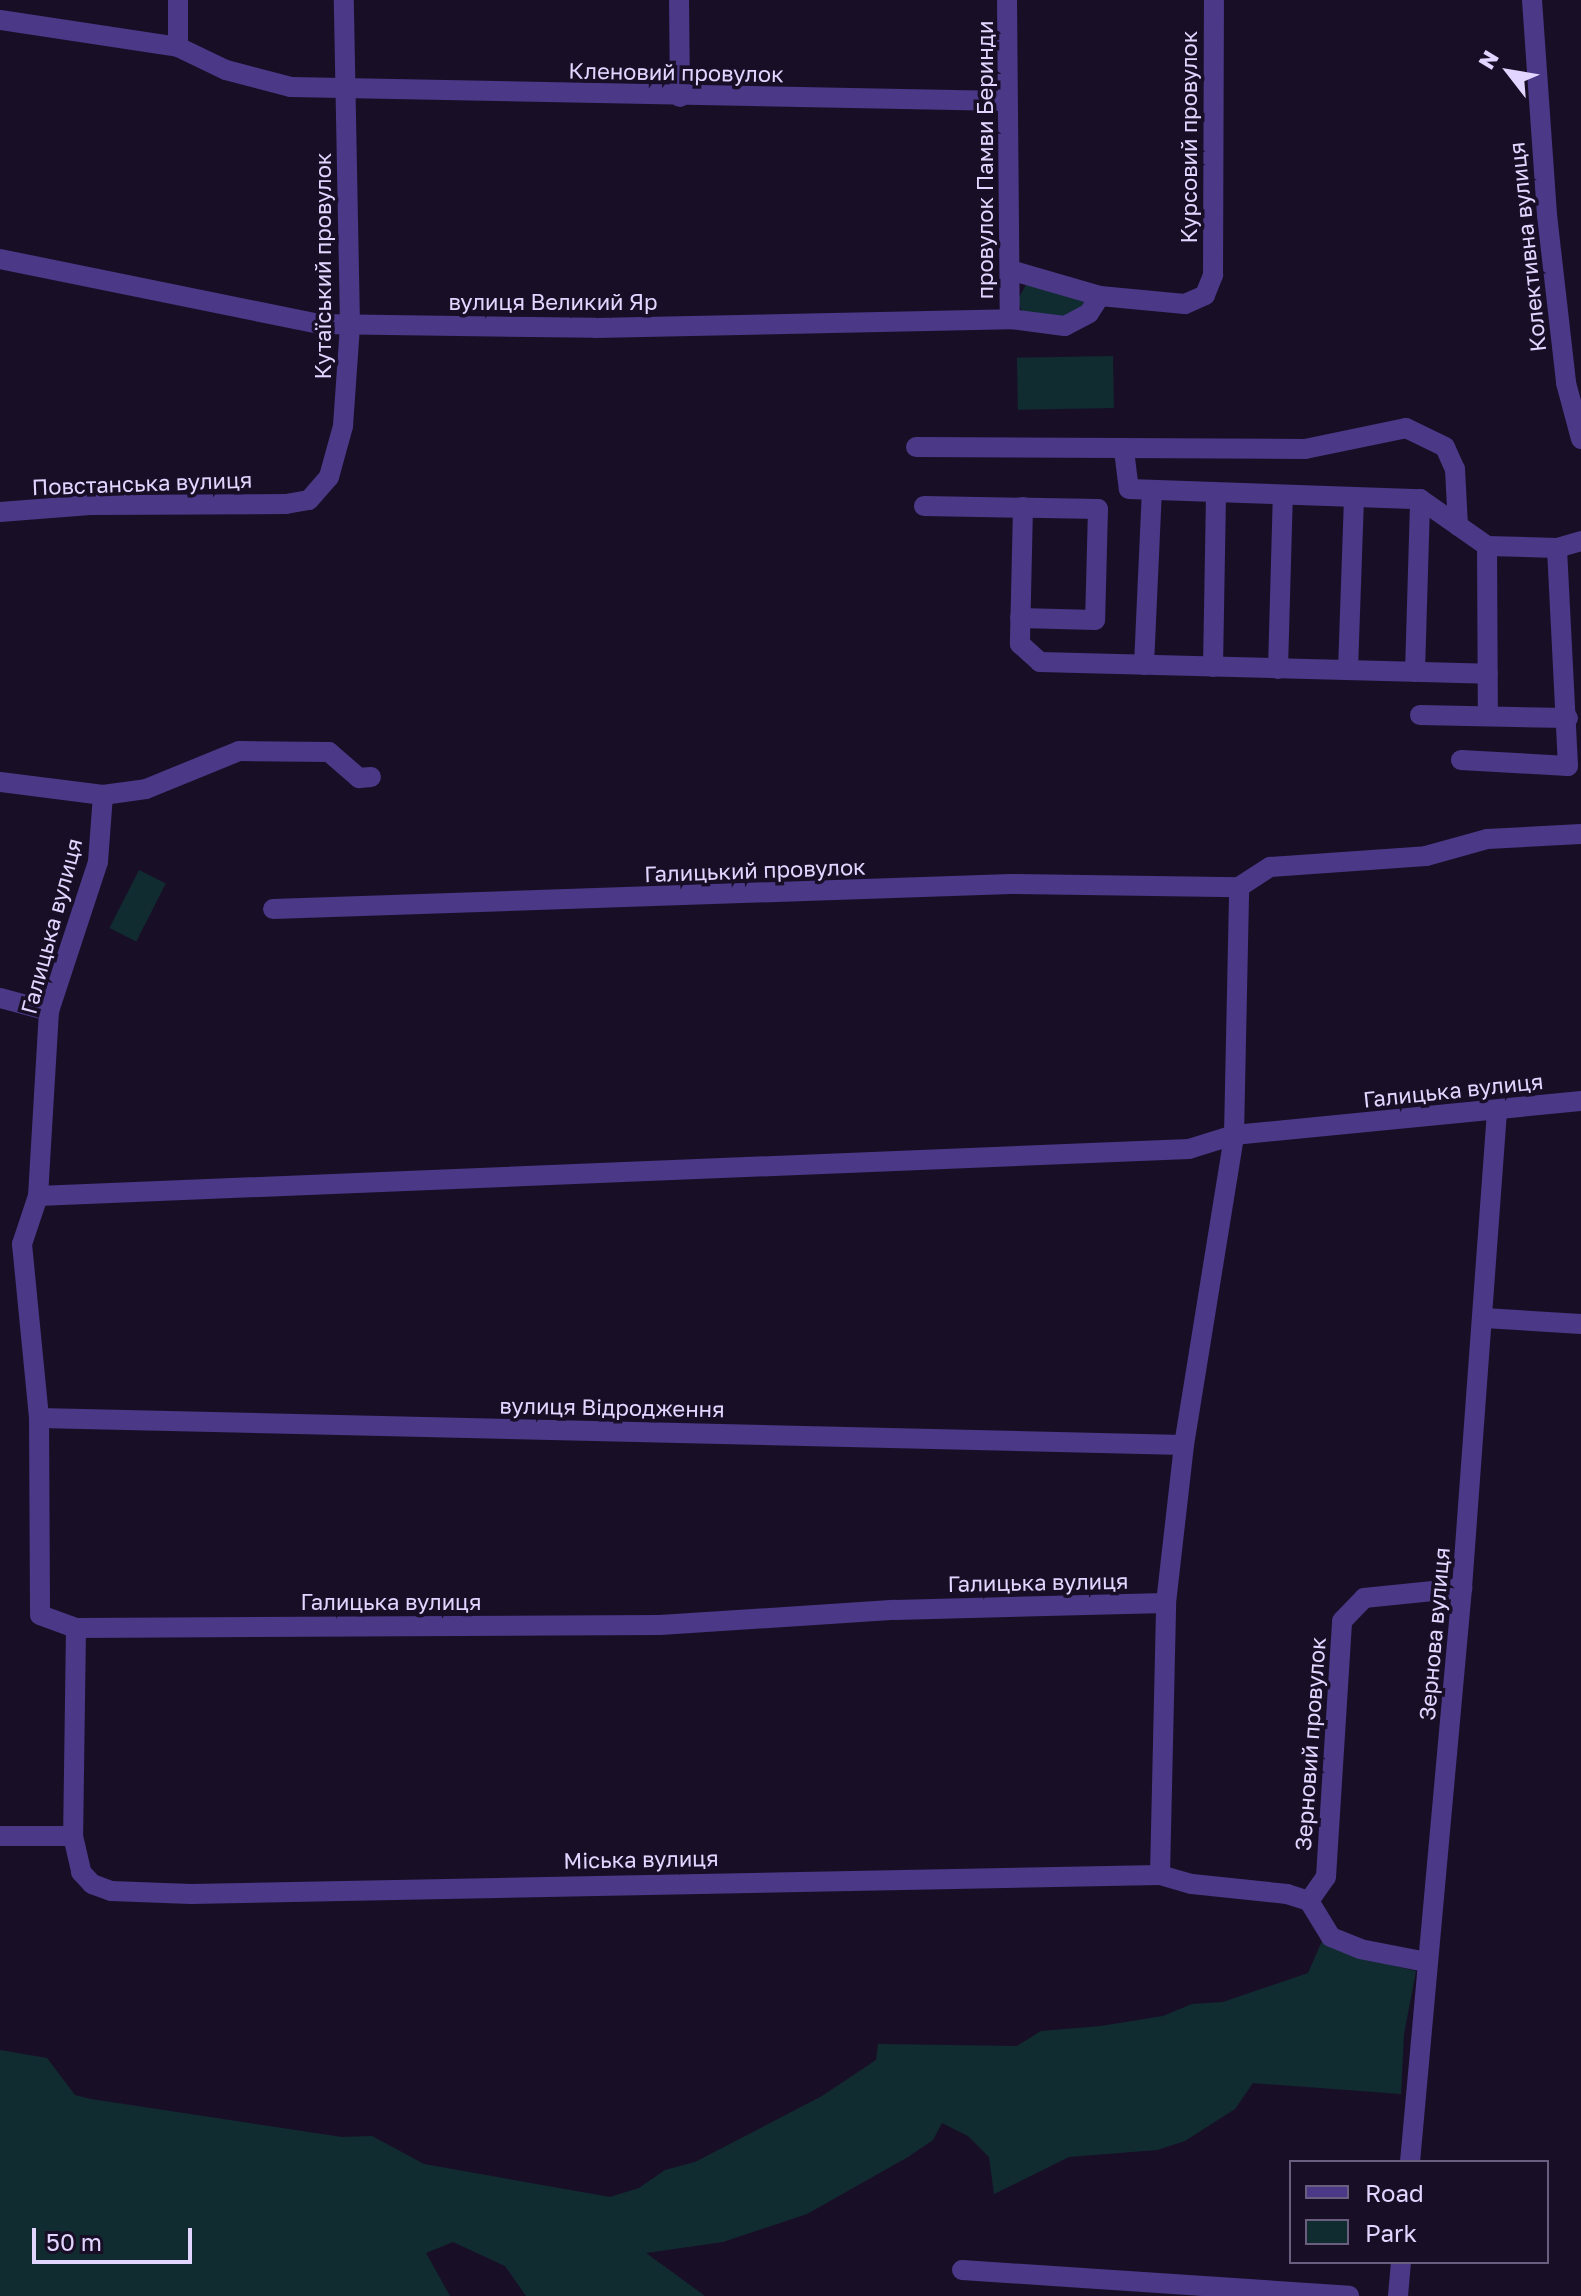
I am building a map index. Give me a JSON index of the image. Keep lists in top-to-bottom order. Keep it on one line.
{"streets":{"street":["Кленовий провулок","Курсовий провулок","провулок Памви Беринди","Колективна вулиця","Кутаїський провулок","вулиця Великий Яр","Повстанська вулиця","Галицький провулок","Галицька вулиця","вулиця Відродження","Зернова вулиця","Зерновий провулок","Міська вулиця"]},"crossings":[["Кленовий провулок","провулок Памви Беринди"],["Кленовий провулок","Кутаїський провулок"],["Курсовий провулок","вулиця Великий Яр"],["провулок Памви Беринди","вулиця Великий Яр"],["Кутаїський провулок","вулиця Великий Яр"],["Кутаїський провулок","Повстанська вулиця"],["Галицька вулиця","вулиця Відродження"],["Галицька вулиця","Зернова вулиця"],["Галицька вулиця","Міська вулиця"],["Зернова вулиця","Зерновий провулок"],["Зерновий провулок","Міська вулиця"]],"legend":["Road","Park"],"scale_bar":"50 m","north":"top left"}
